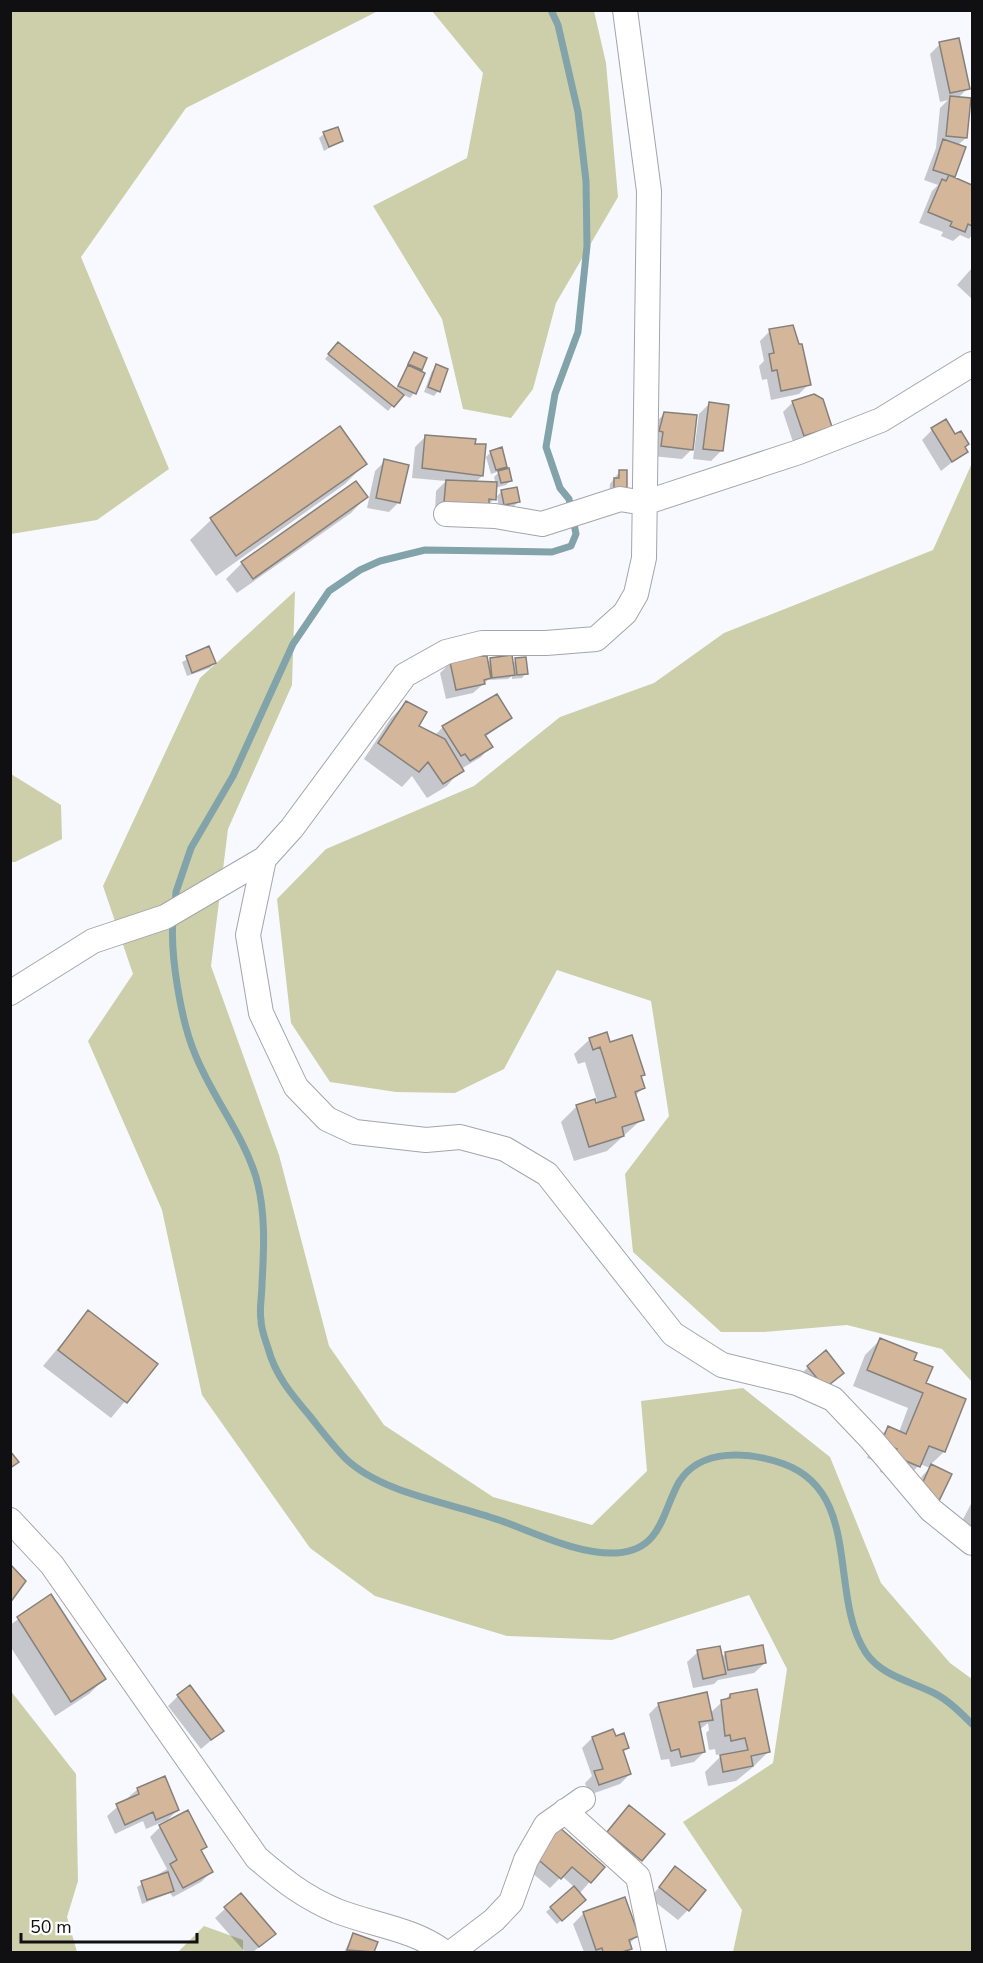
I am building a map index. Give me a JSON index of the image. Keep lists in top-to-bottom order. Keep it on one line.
{"scale_bar":"50 m"}
